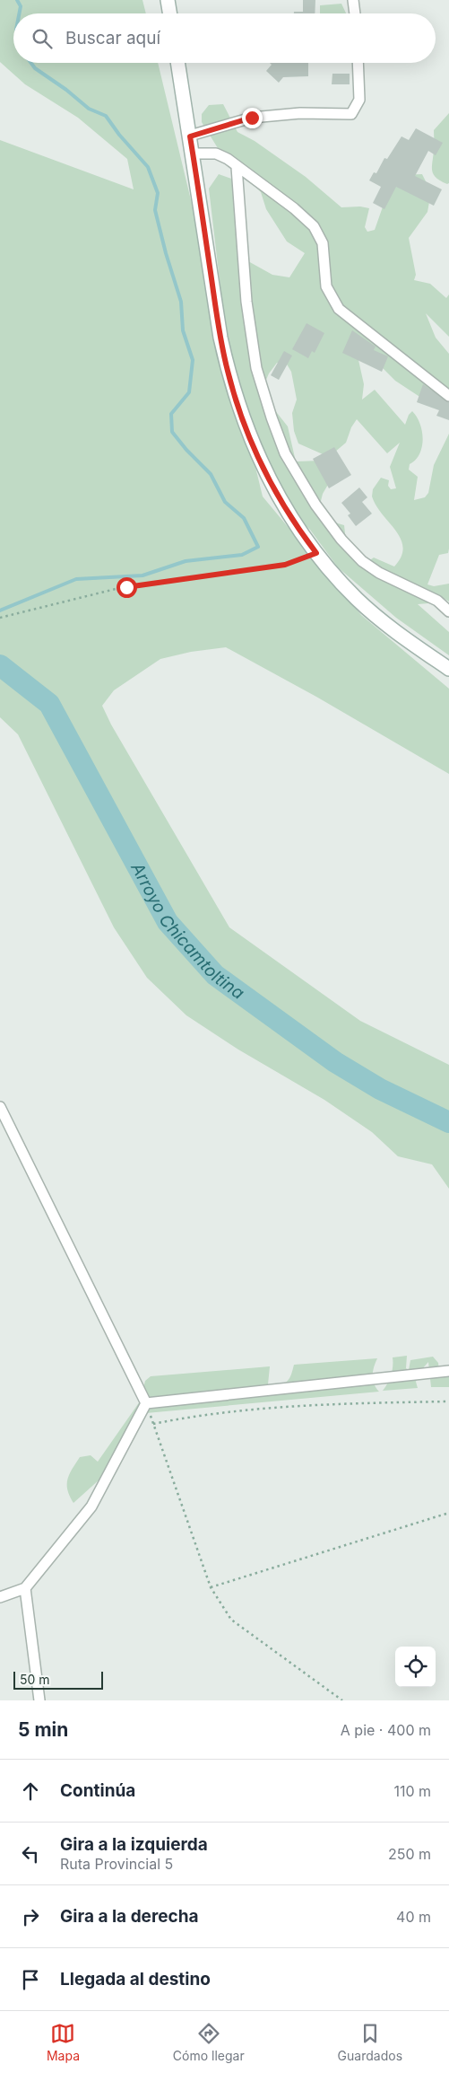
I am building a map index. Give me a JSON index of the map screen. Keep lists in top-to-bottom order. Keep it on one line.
{"water":["Arroyo Chicamtoltina"],"scale_bar":"50 m","page":{"search":"Buscar aquí","scale":"50 m","heading":["5 min","A pie · 400 m"],"list":[["Continúa","110 m"],["Gira a la izquierda","Ruta Provincial 5","250 m"],["Gira a la derecha","40 m"],"Llegada al destino"],"nav":["Mapa","Cómo llegar","Guardados"]}}
